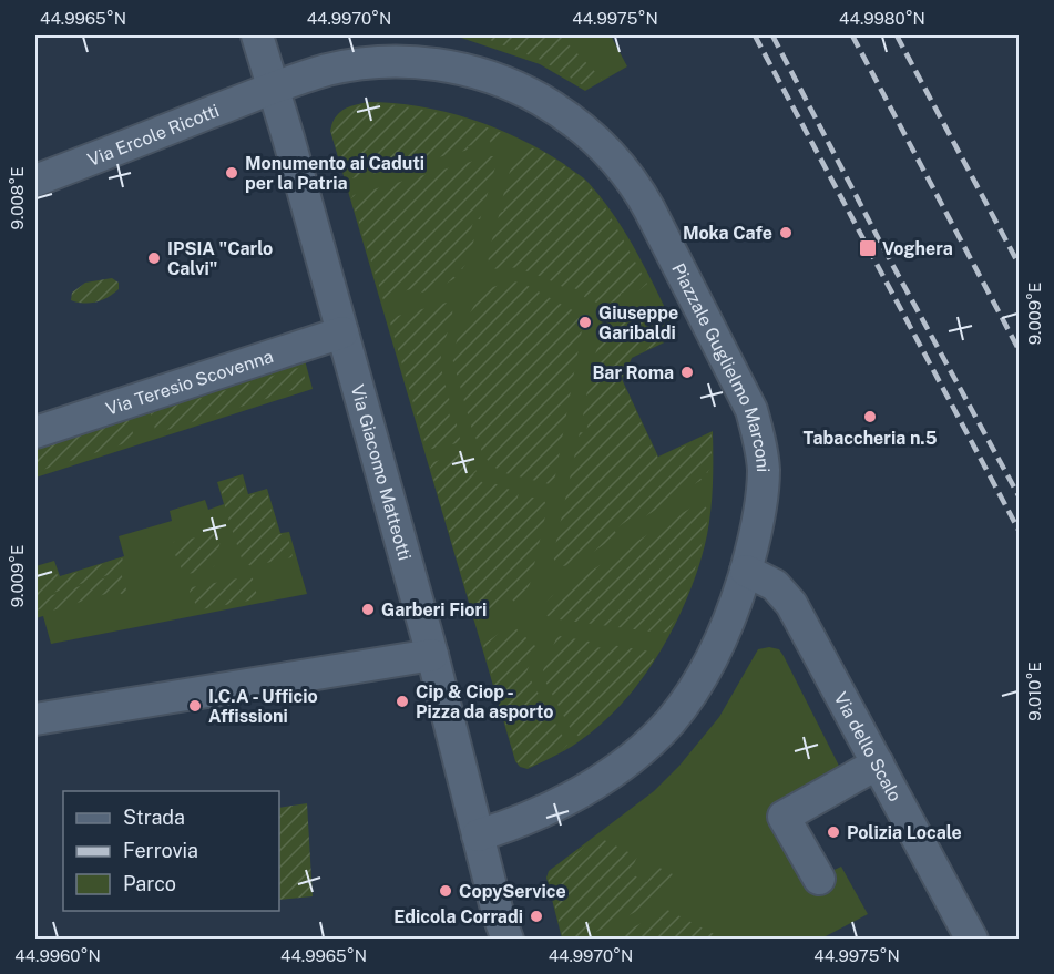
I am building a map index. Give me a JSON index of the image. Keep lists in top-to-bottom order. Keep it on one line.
{"streets":{"street":["Via Ercole Ricotti","Piazzale Guglielmo Marconi","Via Teresio Scovenna","Via Giacomo Matteotti","Via dello Scalo"]},"crossings":[["Via Ercole Ricotti","Piazzale Guglielmo Marconi"],["Via Ercole Ricotti","Via Giacomo Matteotti"],["Piazzale Guglielmo Marconi","Via Giacomo Matteotti"],["Piazzale Guglielmo Marconi","Via dello Scalo"],["Via Teresio Scovenna","Via Giacomo Matteotti"]],"places":{"other":["Monumento ai Caduti per la Patria","Moka Cafe","IPSIA \"Carlo Calvi\"","Giuseppe Garibaldi","Bar Roma","Tabaccheria n.5","Garberi Fiori","Cip & Ciop - Pizza da asporto","I.C.A - Ufficio Affissioni","Polizia Locale","CopyService","Edicola Corradi"],"transit":["Voghera"]},"legend":["Strada","Ferrovia","Parco"],"coordinates":["44.9965°N","44.9970°N","44.9975°N","44.9980°N","9.008°E","9.009°E","9.010°E","44.9960°N"]}
